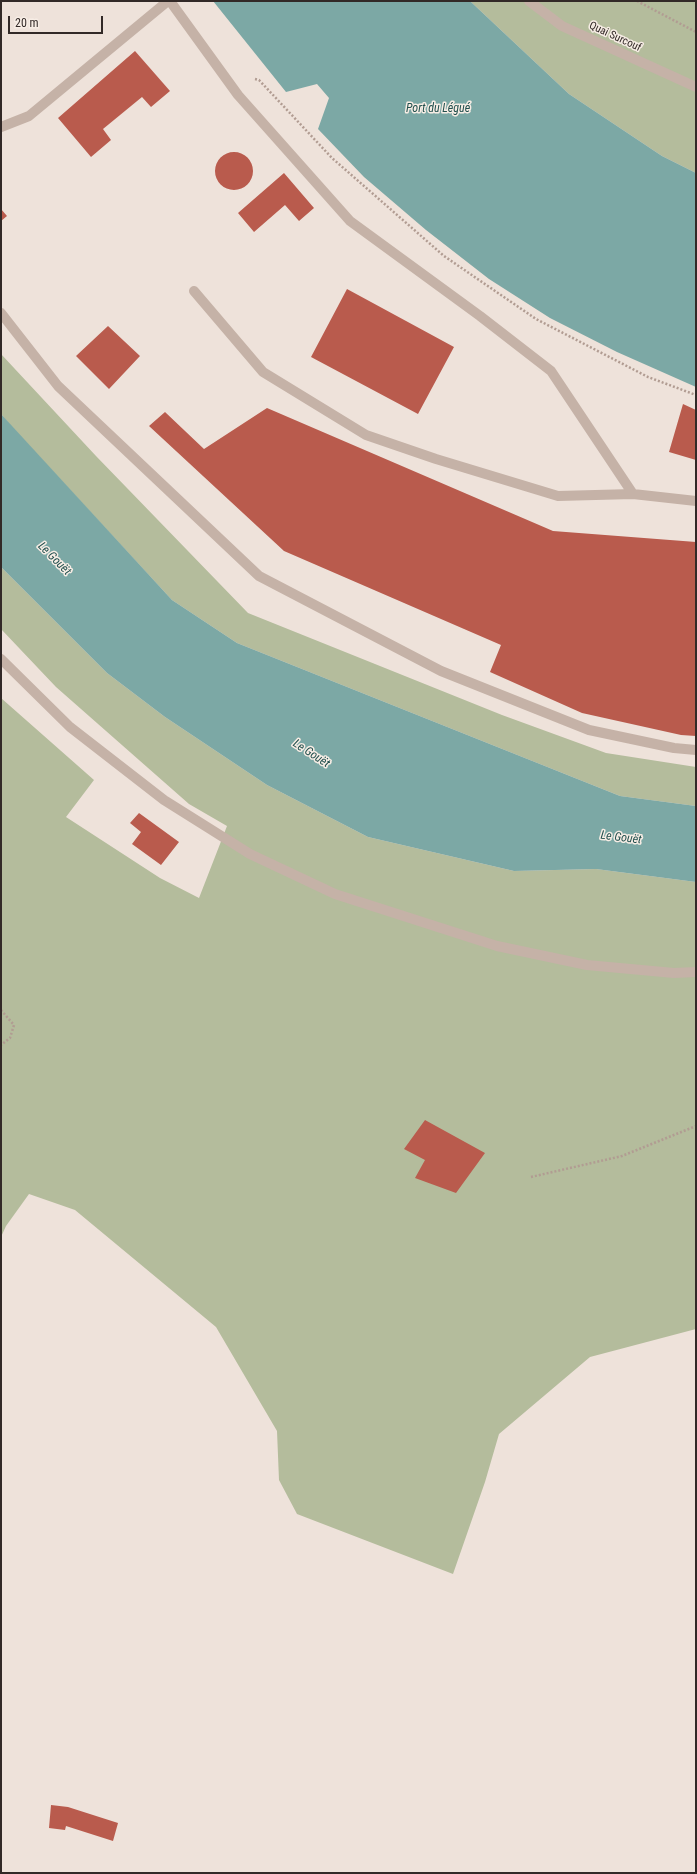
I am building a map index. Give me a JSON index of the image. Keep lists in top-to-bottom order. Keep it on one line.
{"streets":{"street":["Quai Surcouf"]},"water":["Port du Légué","Le Gouët"],"scale_bar":"20 m"}
